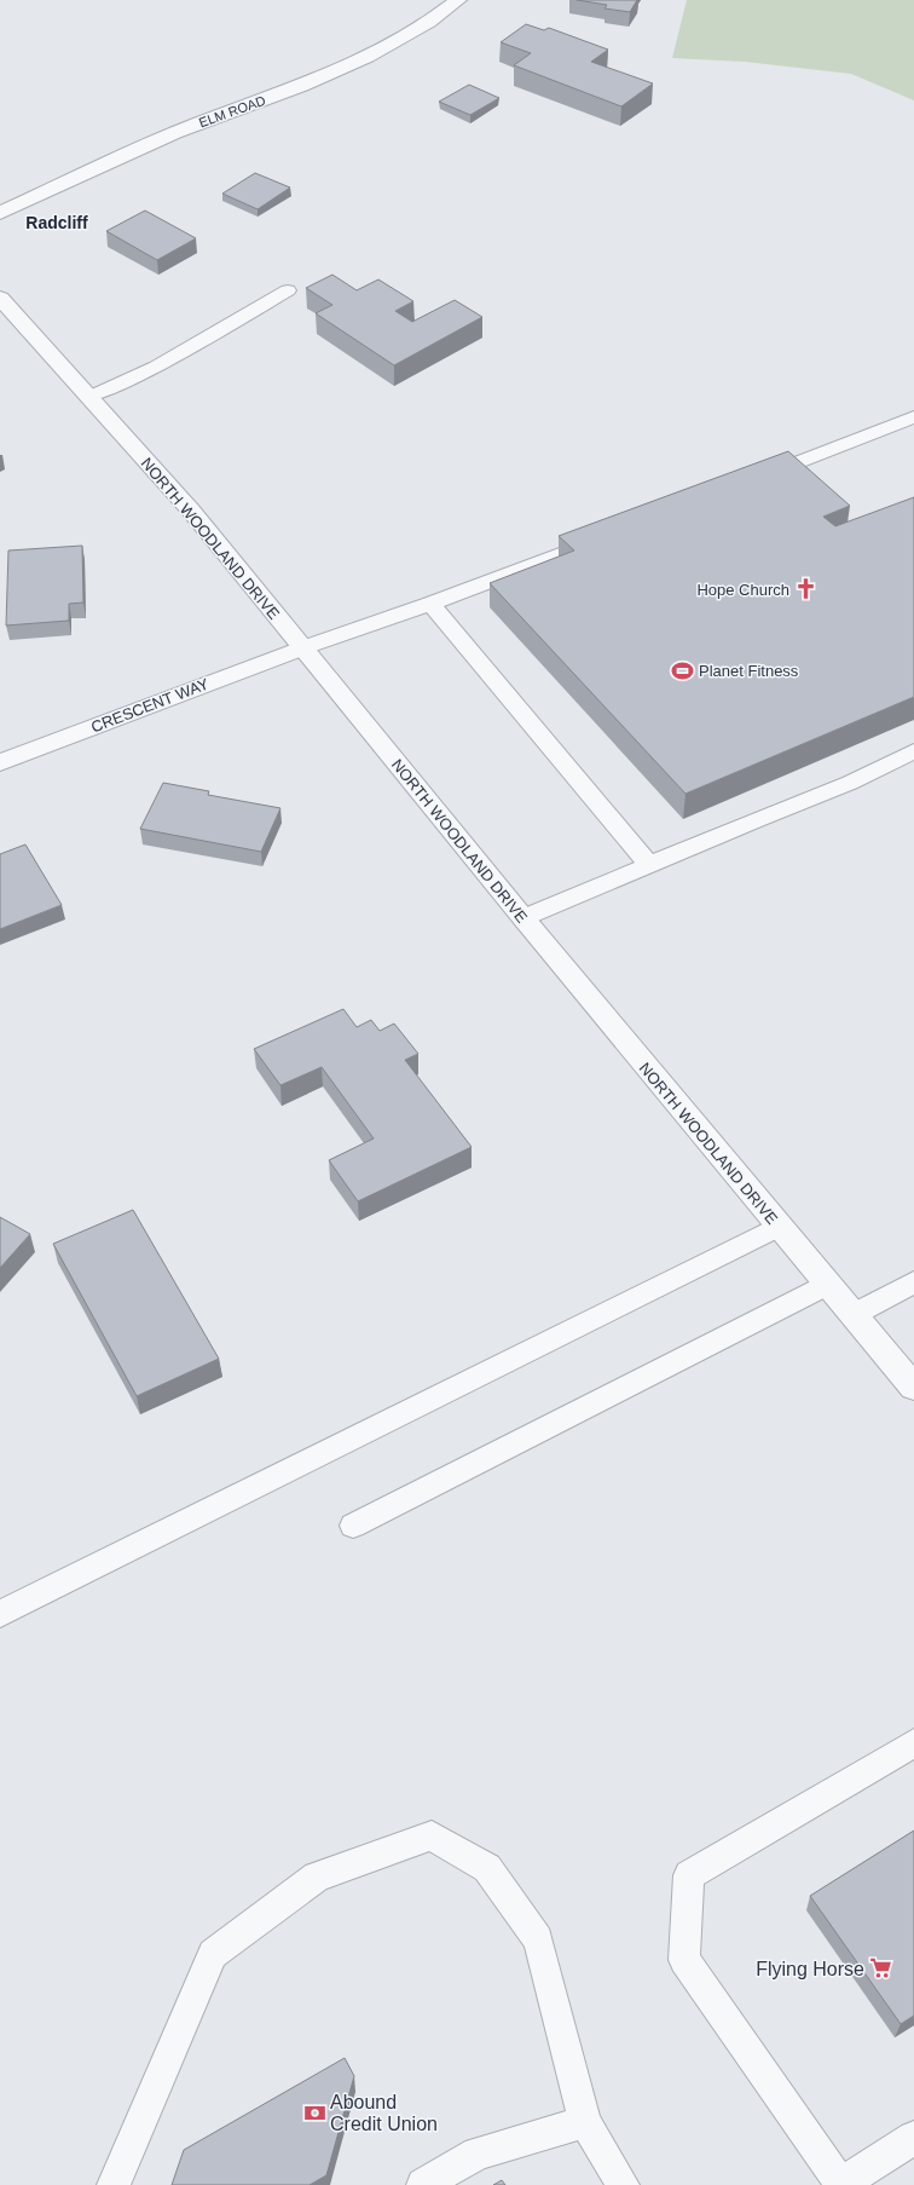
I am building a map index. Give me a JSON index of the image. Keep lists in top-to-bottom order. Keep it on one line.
{"streets":{"street":["ELM ROAD","NORTH WOODLAND DRIVE","CRESCENT WAY"]},"crossings":[["NORTH WOODLAND DRIVE","CRESCENT WAY"]],"districts":["Radcliff"],"places":{"church":["Hope Church"],"sports":["Planet Fitness"],"supermarket":["Flying Horse"],"bank":["Abound Credit Union"]}}
